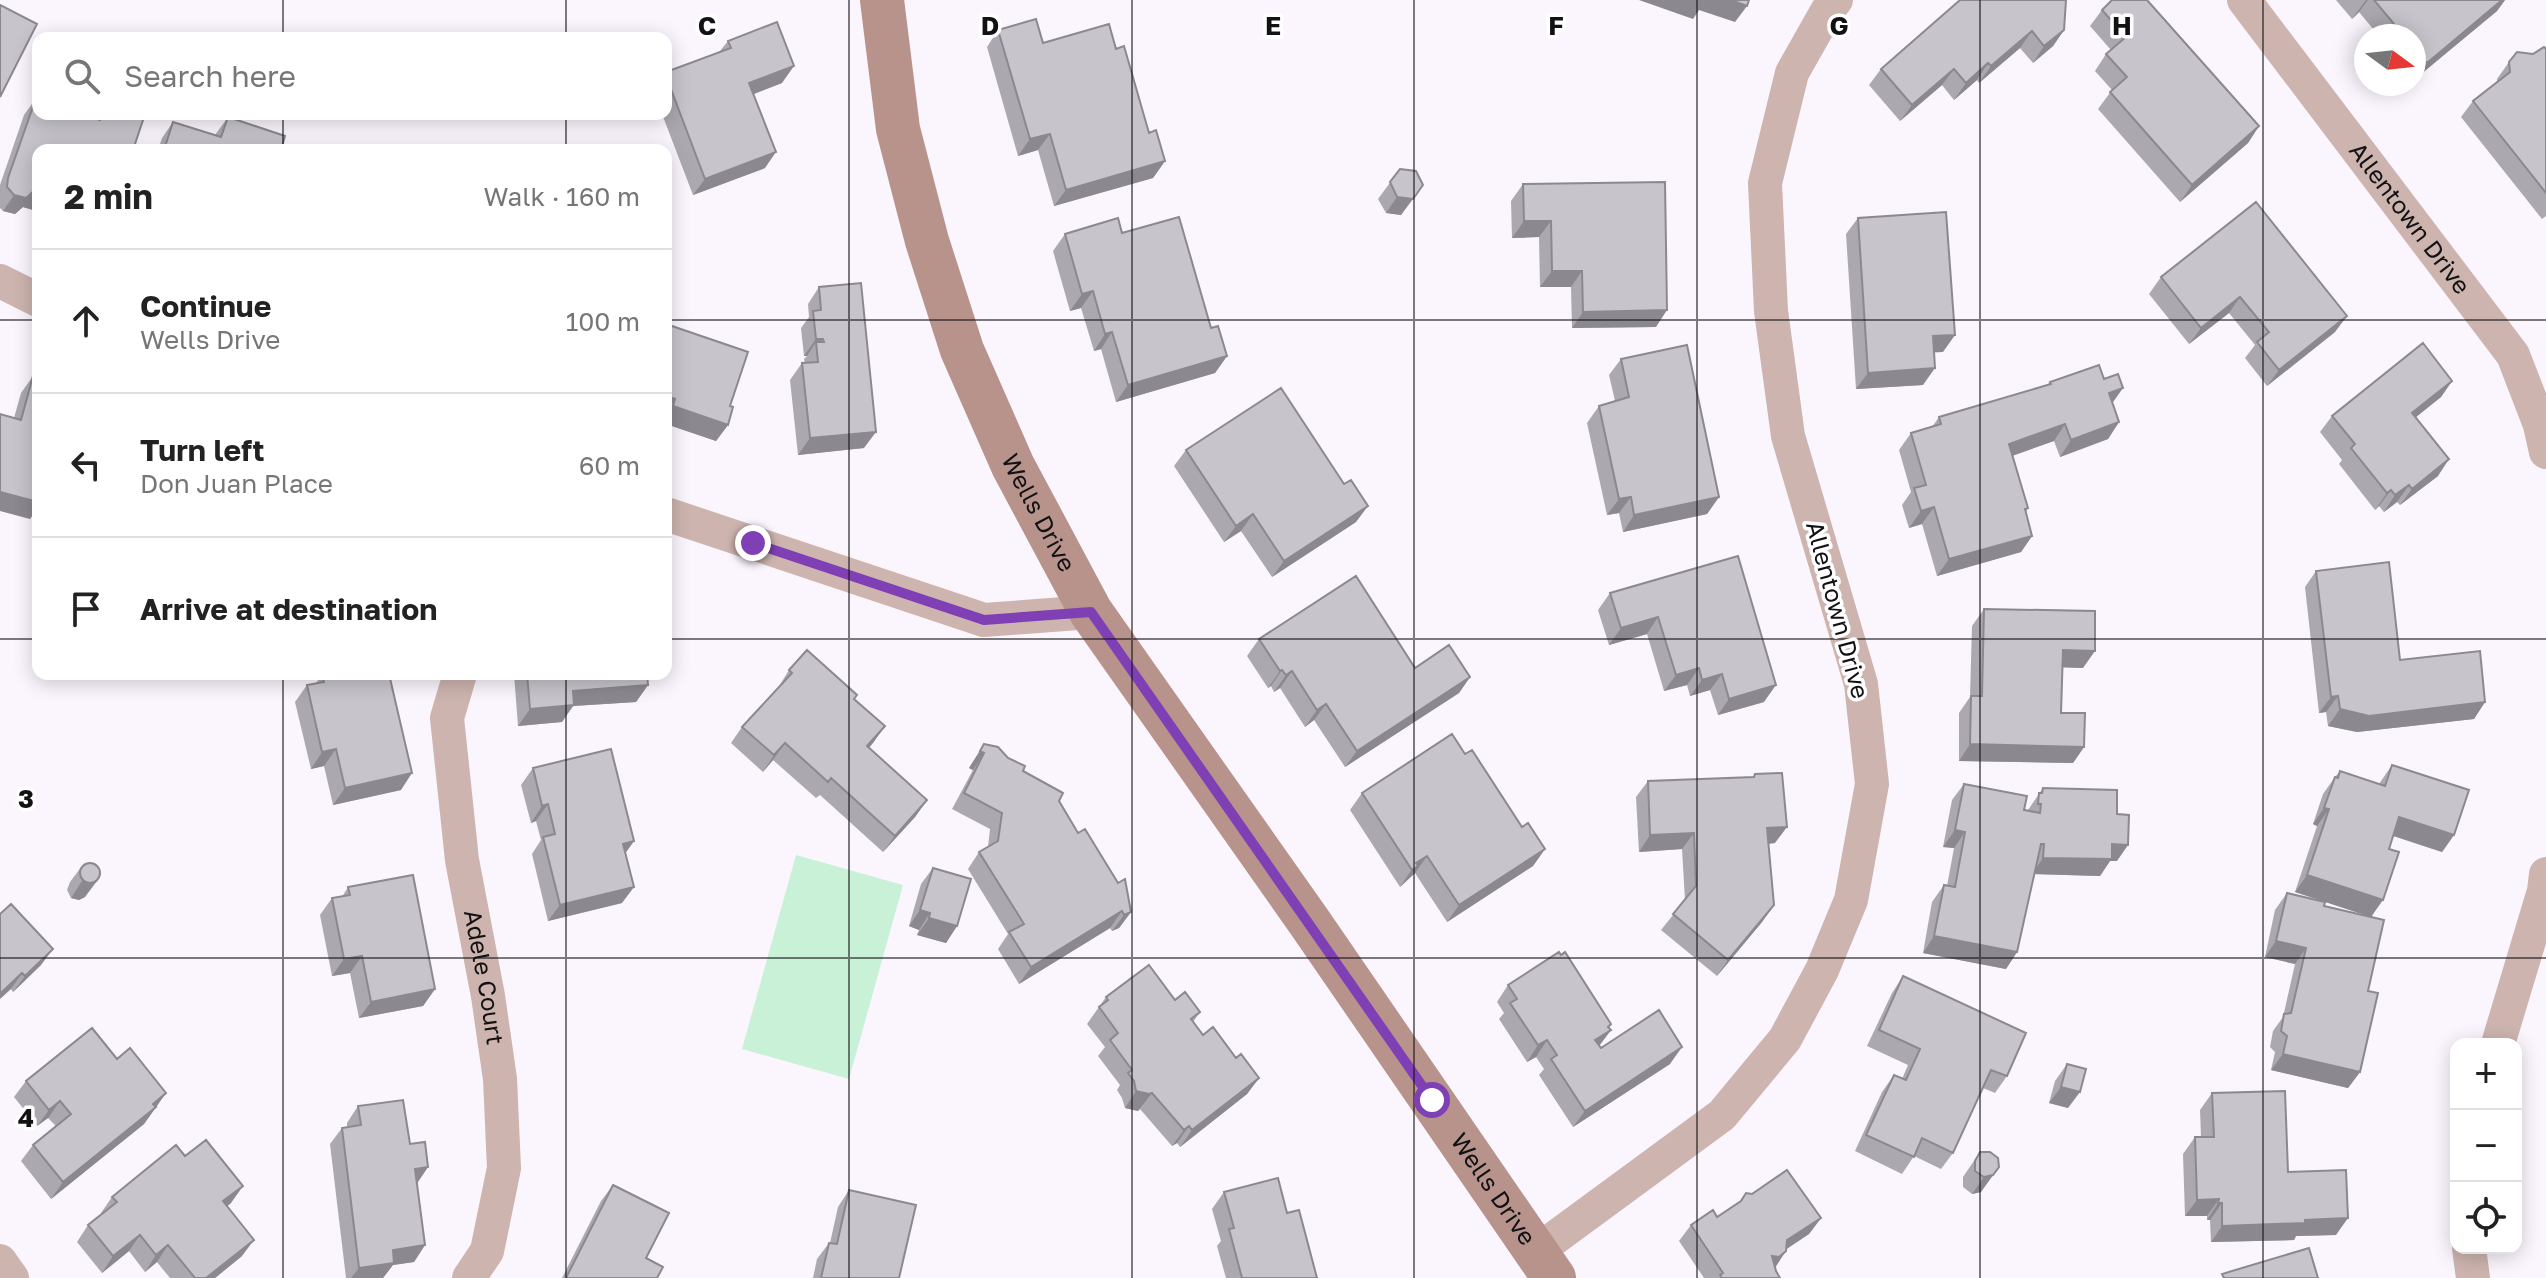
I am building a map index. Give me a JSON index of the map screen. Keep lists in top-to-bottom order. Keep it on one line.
{"streets":{"main road":["Wells Drive"],"street":["Allentown Drive","Adele Court"]},"crossings":[["Allentown Drive","Wells Drive"]],"north":"right","page":{"search":"Search here","heading":["2 min","Walk · 160 m"],"list":[["Continue","Wells Drive","100 m"],["Turn left","Don Juan Place","60 m"],"Arrive at destination"],"map_buttons":["+","−"]},"grid":{"columns":["C","D","E","F","G","H"],"rows":["3","4"]}}
